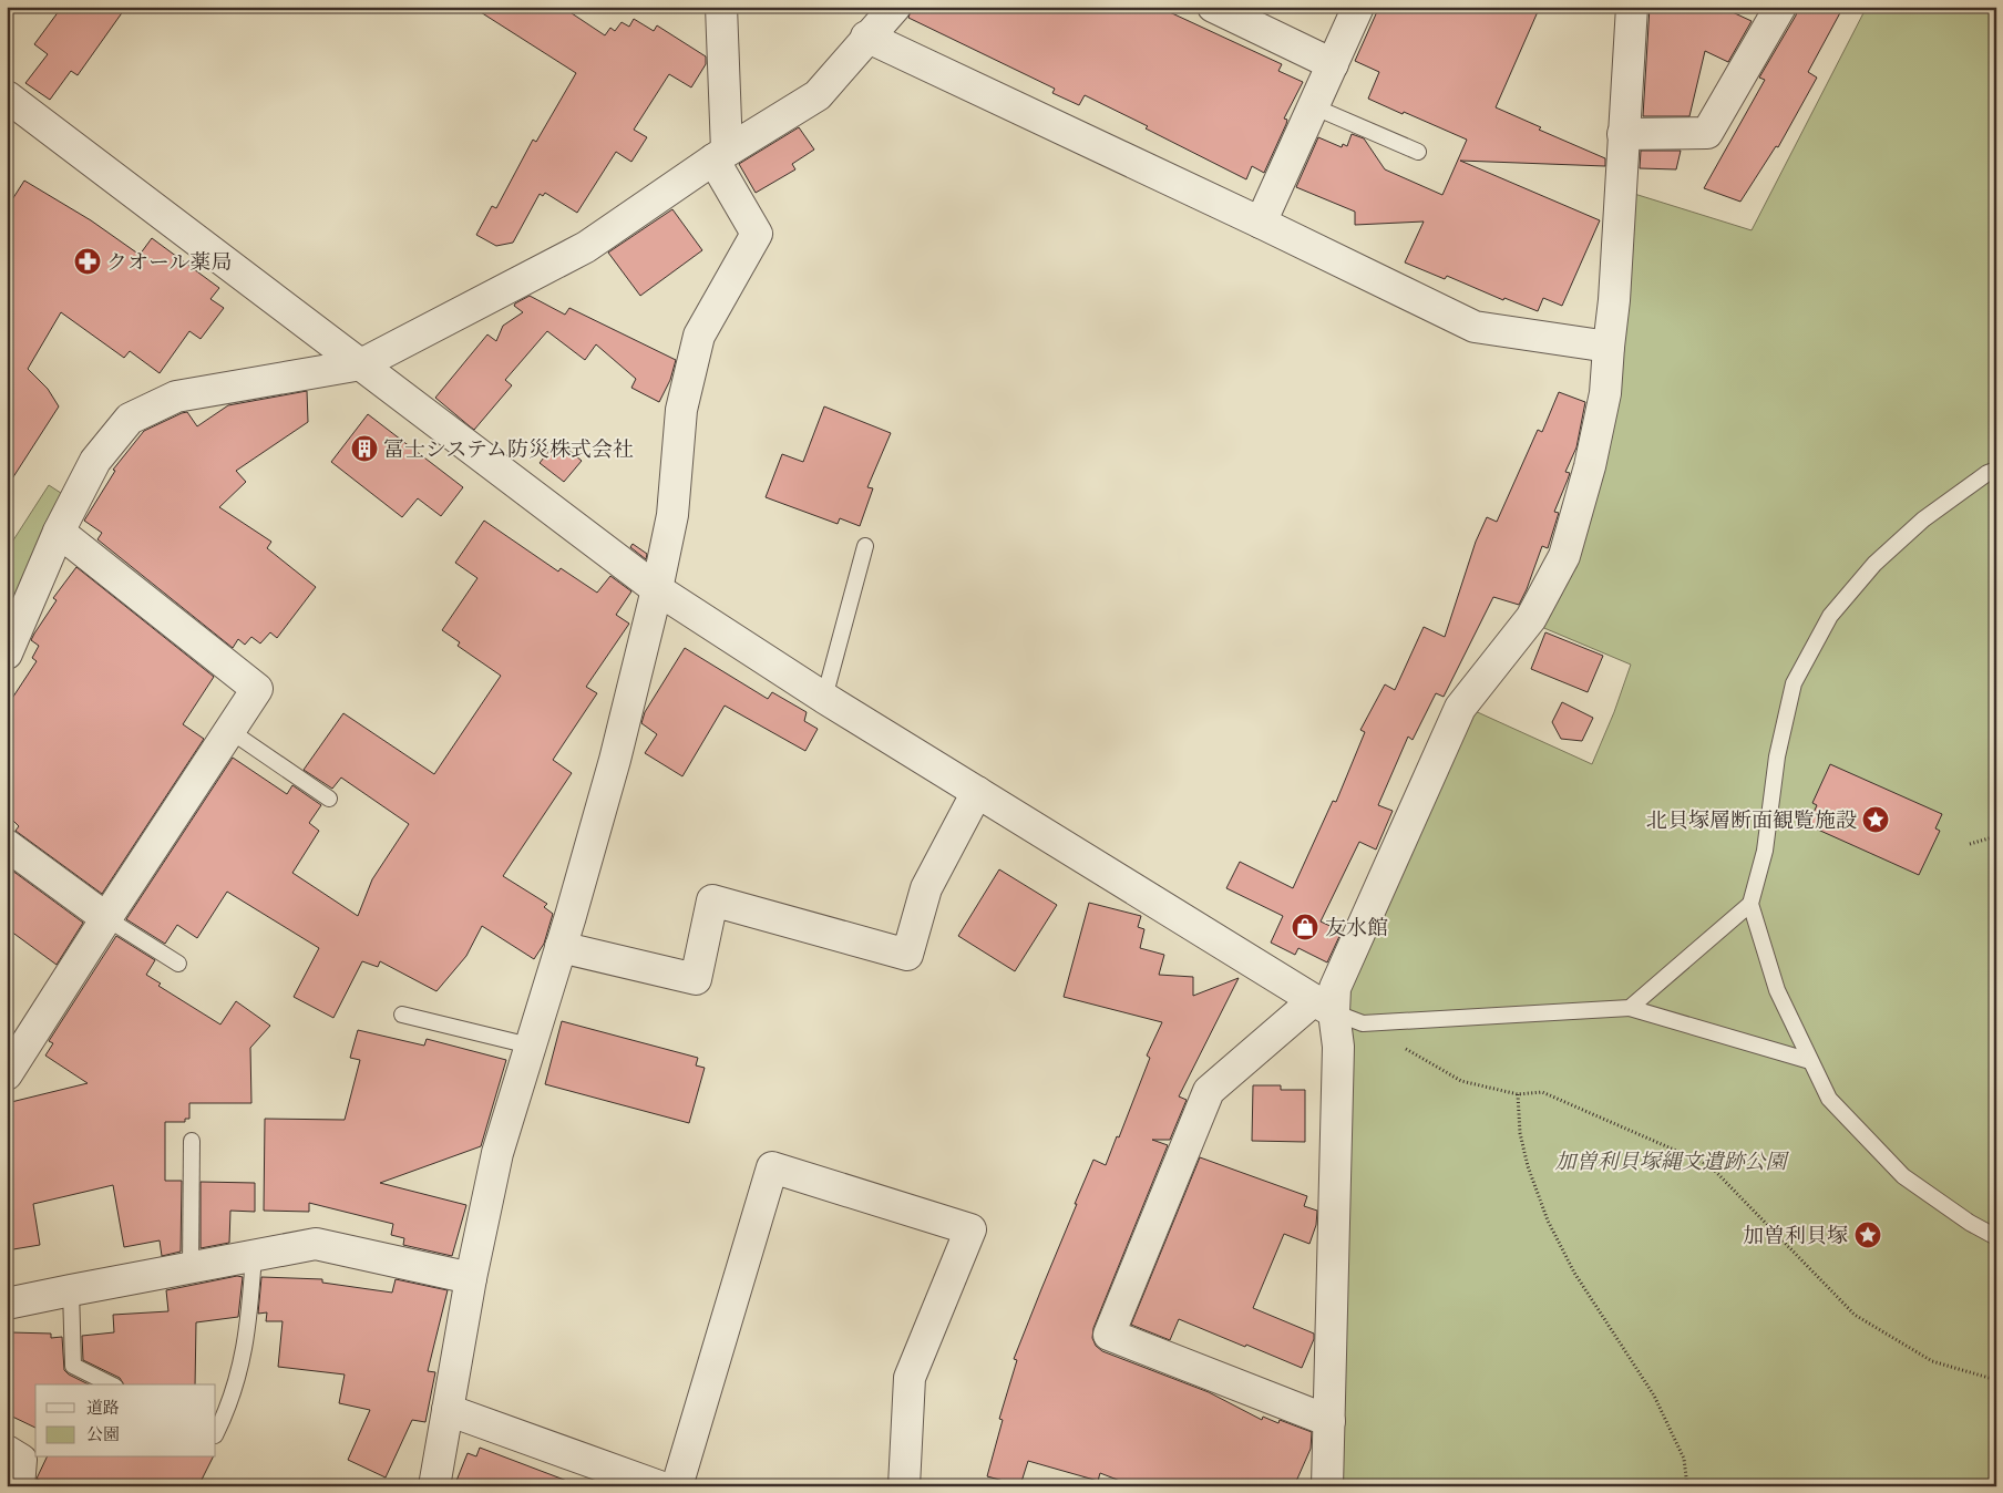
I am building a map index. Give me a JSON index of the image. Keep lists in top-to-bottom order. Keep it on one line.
{"parks":["加曽利貝塚縄文遺跡公園"],"places":{"pharmacy":["クオール薬局"],"building":["冨士システム防災株式会社"],"place":["北貝塚層断面観覧施設","加曽利貝塚"],"shop":["友水館"]},"legend":["道路","公園"]}
